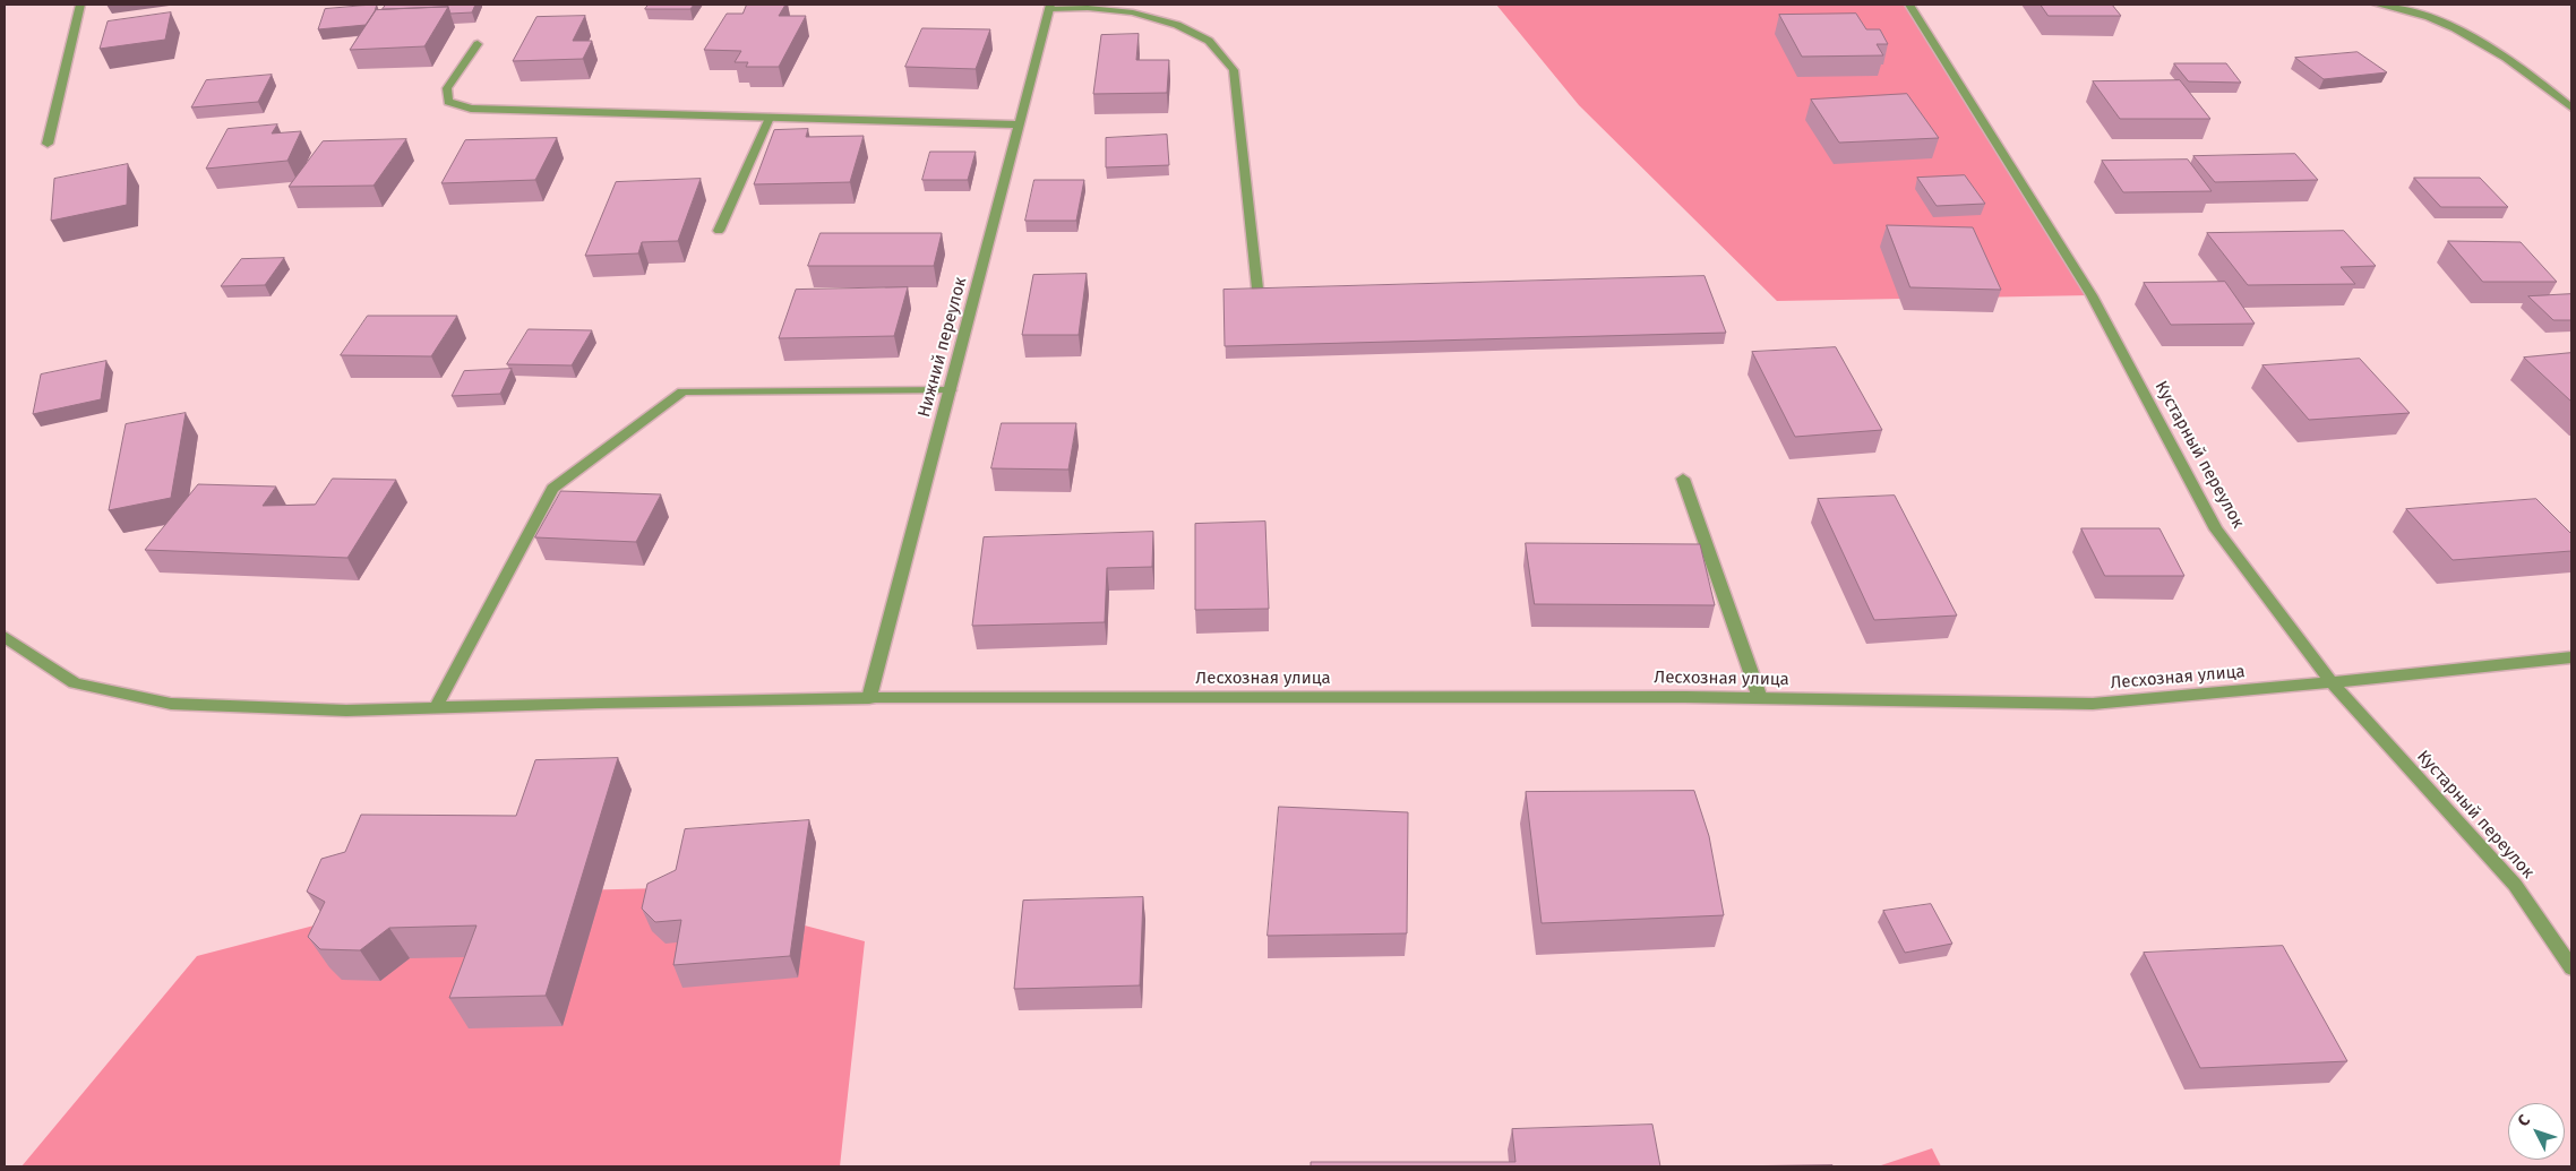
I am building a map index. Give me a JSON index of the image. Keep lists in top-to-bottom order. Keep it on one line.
{"streets":{"street":["Нижний переулок","Кустарный переулок","Лесхозная улица"]},"crossings":[["Нижний переулок","Лесхозная улица"],["Кустарный переулок","Лесхозная улица"]],"north":"top left"}
